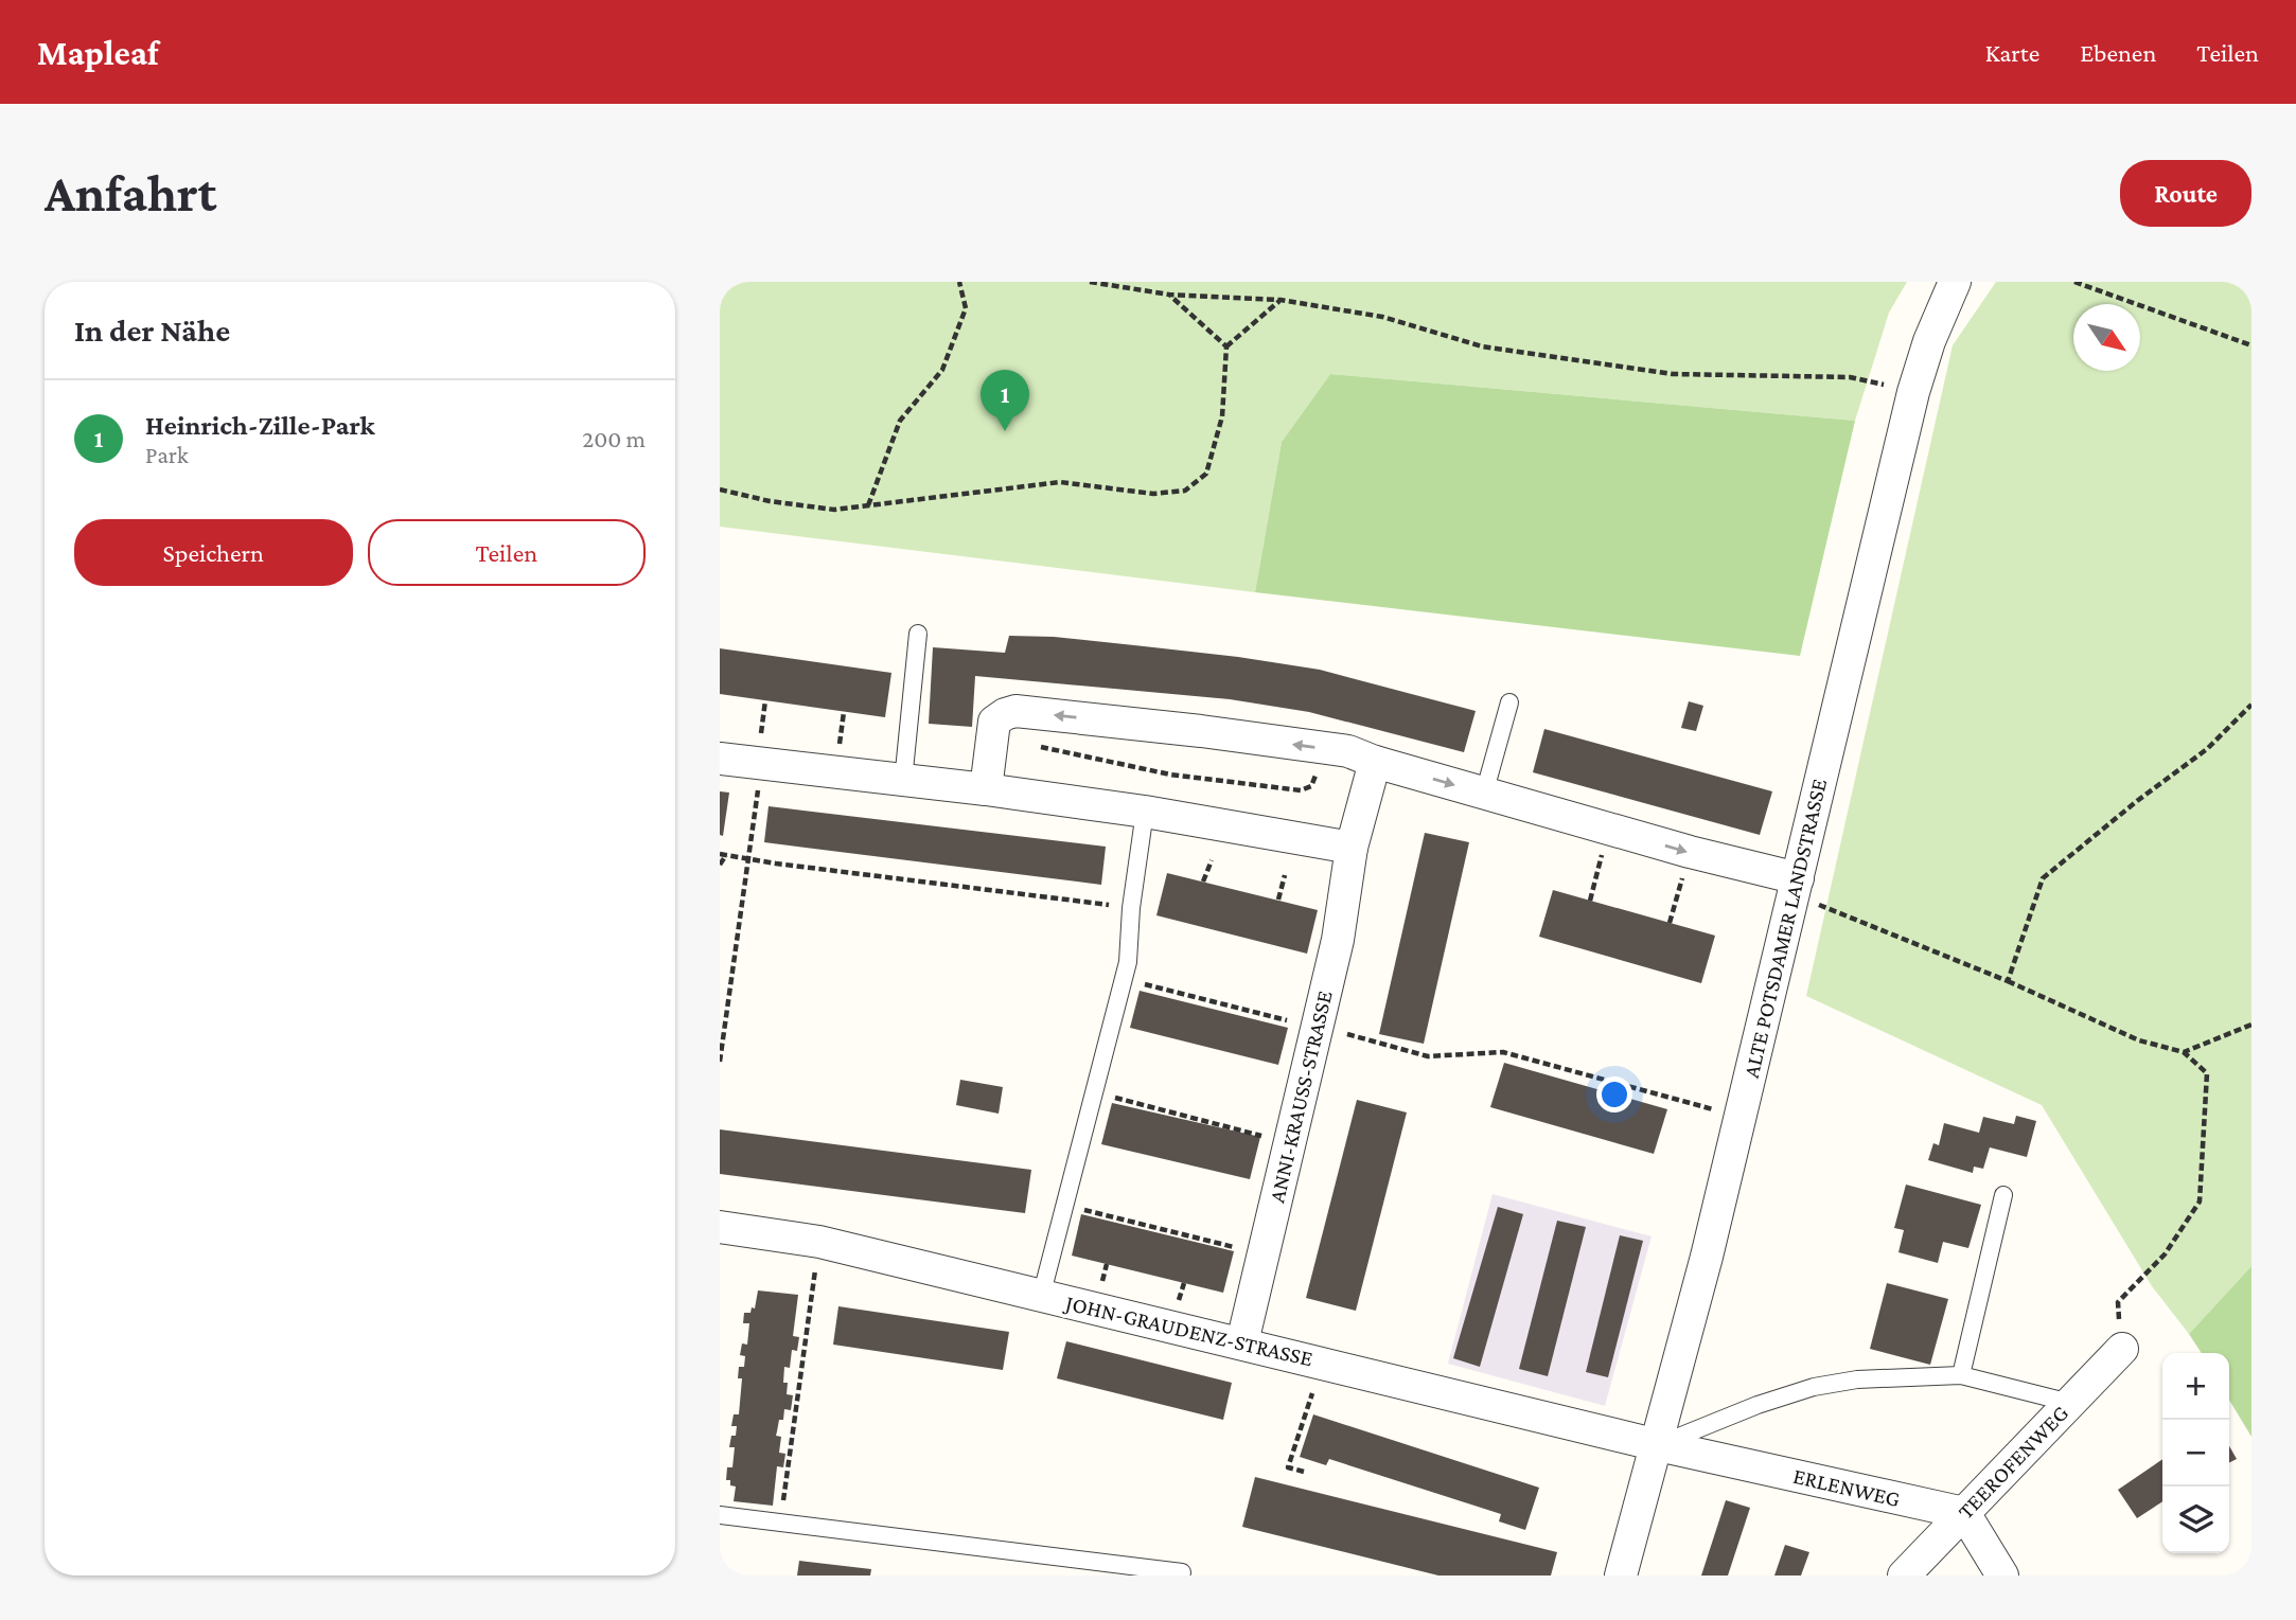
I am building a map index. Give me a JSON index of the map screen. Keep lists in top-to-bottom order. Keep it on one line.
{"streets":{"street":["ALTE POTSDAMER LANDSTRASSE","ANNI-KRAUSS-STRASSE","JOHN-GRAUDENZ-STRASSE","TEEROFENWEG","ERLENWEG"]},"crossings":[["ALTE POTSDAMER LANDSTRASSE","JOHN-GRAUDENZ-STRASSE"],["ALTE POTSDAMER LANDSTRASSE","ERLENWEG"],["ANNI-KRAUSS-STRASSE","JOHN-GRAUDENZ-STRASSE"],["JOHN-GRAUDENZ-STRASSE","ERLENWEG"],["TEEROFENWEG","ERLENWEG"]],"north":"bottom right","page":{"header":"Mapleaf","nav":["Karte","Ebenen","Teilen"],"buttons":["Route",["Speichern","Teilen"]],"title":"Anfahrt","heading":"In der Nähe","pins":"1","list":[{"mark":"1","name":"Heinrich-Zille-Park","note":"Park","value":"200 m"}],"map_buttons":["+","−"]}}
